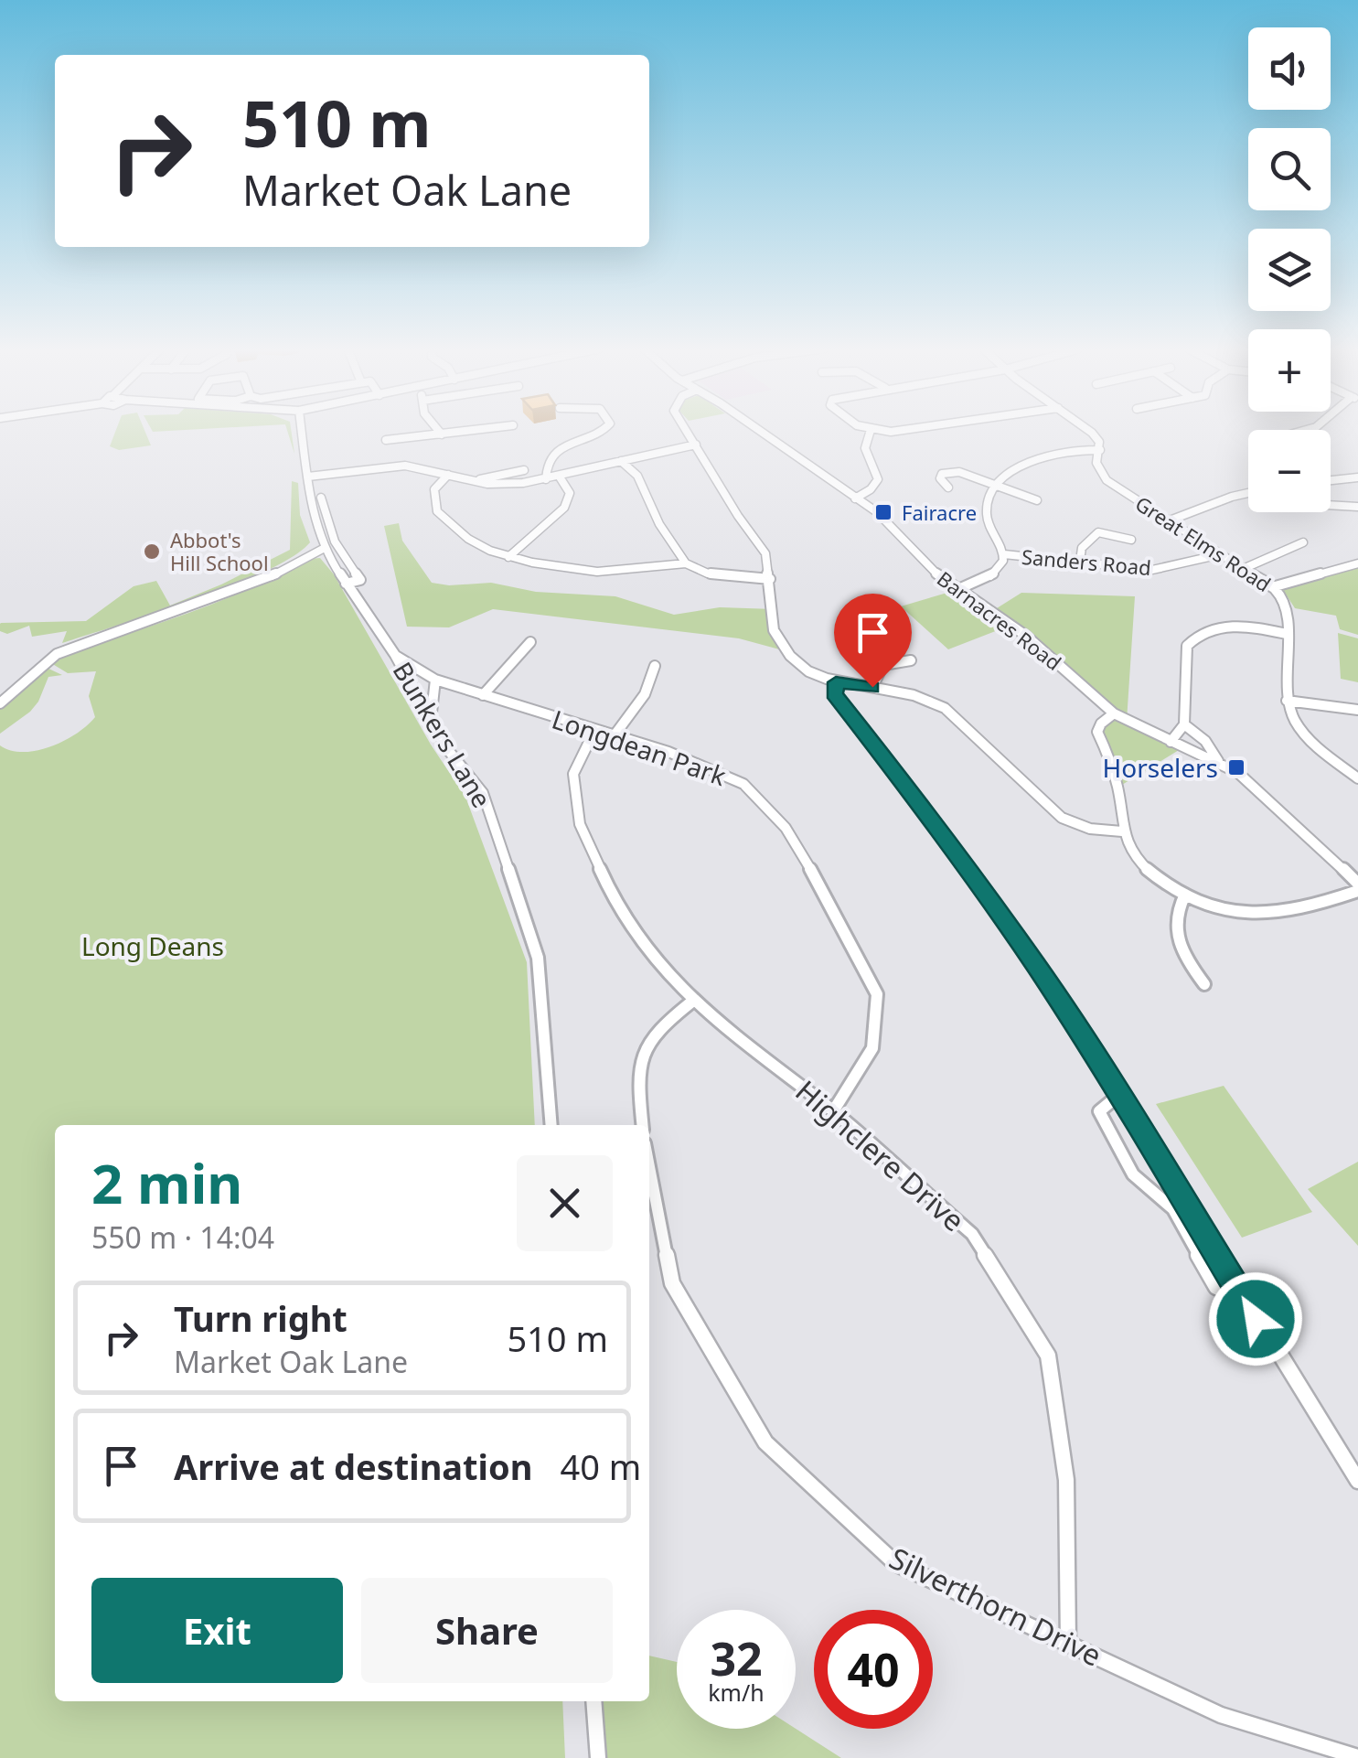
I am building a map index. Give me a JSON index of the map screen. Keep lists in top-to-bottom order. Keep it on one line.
{"streets":{"street":["Great Elms Road","Sanders Road","Barnacres Road","Bunkers Lane","Longdean Park","Highclere Drive","Silverthorn Drive"]},"crossings":[["Great Elms Road","Sanders Road"],["Bunkers Lane","Longdean Park"],["Longdean Park","Highclere Drive"],["Highclere Drive","Silverthorn Drive"]],"parks":["Long Deans"],"places":{"transit":["Fairacre","Horselers"],"other":["Abbot's Hill School"]},"page":{"map_buttons":["+","−"],"turn":["510 m","Market Oak Lane"],"heading":["2 min","550 m · 14:04"],"list":[{"name":"Turn right","note":"Market Oak Lane","value":"510 m"},{"name":"Arrive at destination","value":"40 m"}],"buttons":["Exit","Share"],"speed":"32 km/h","limit":"40"}}
